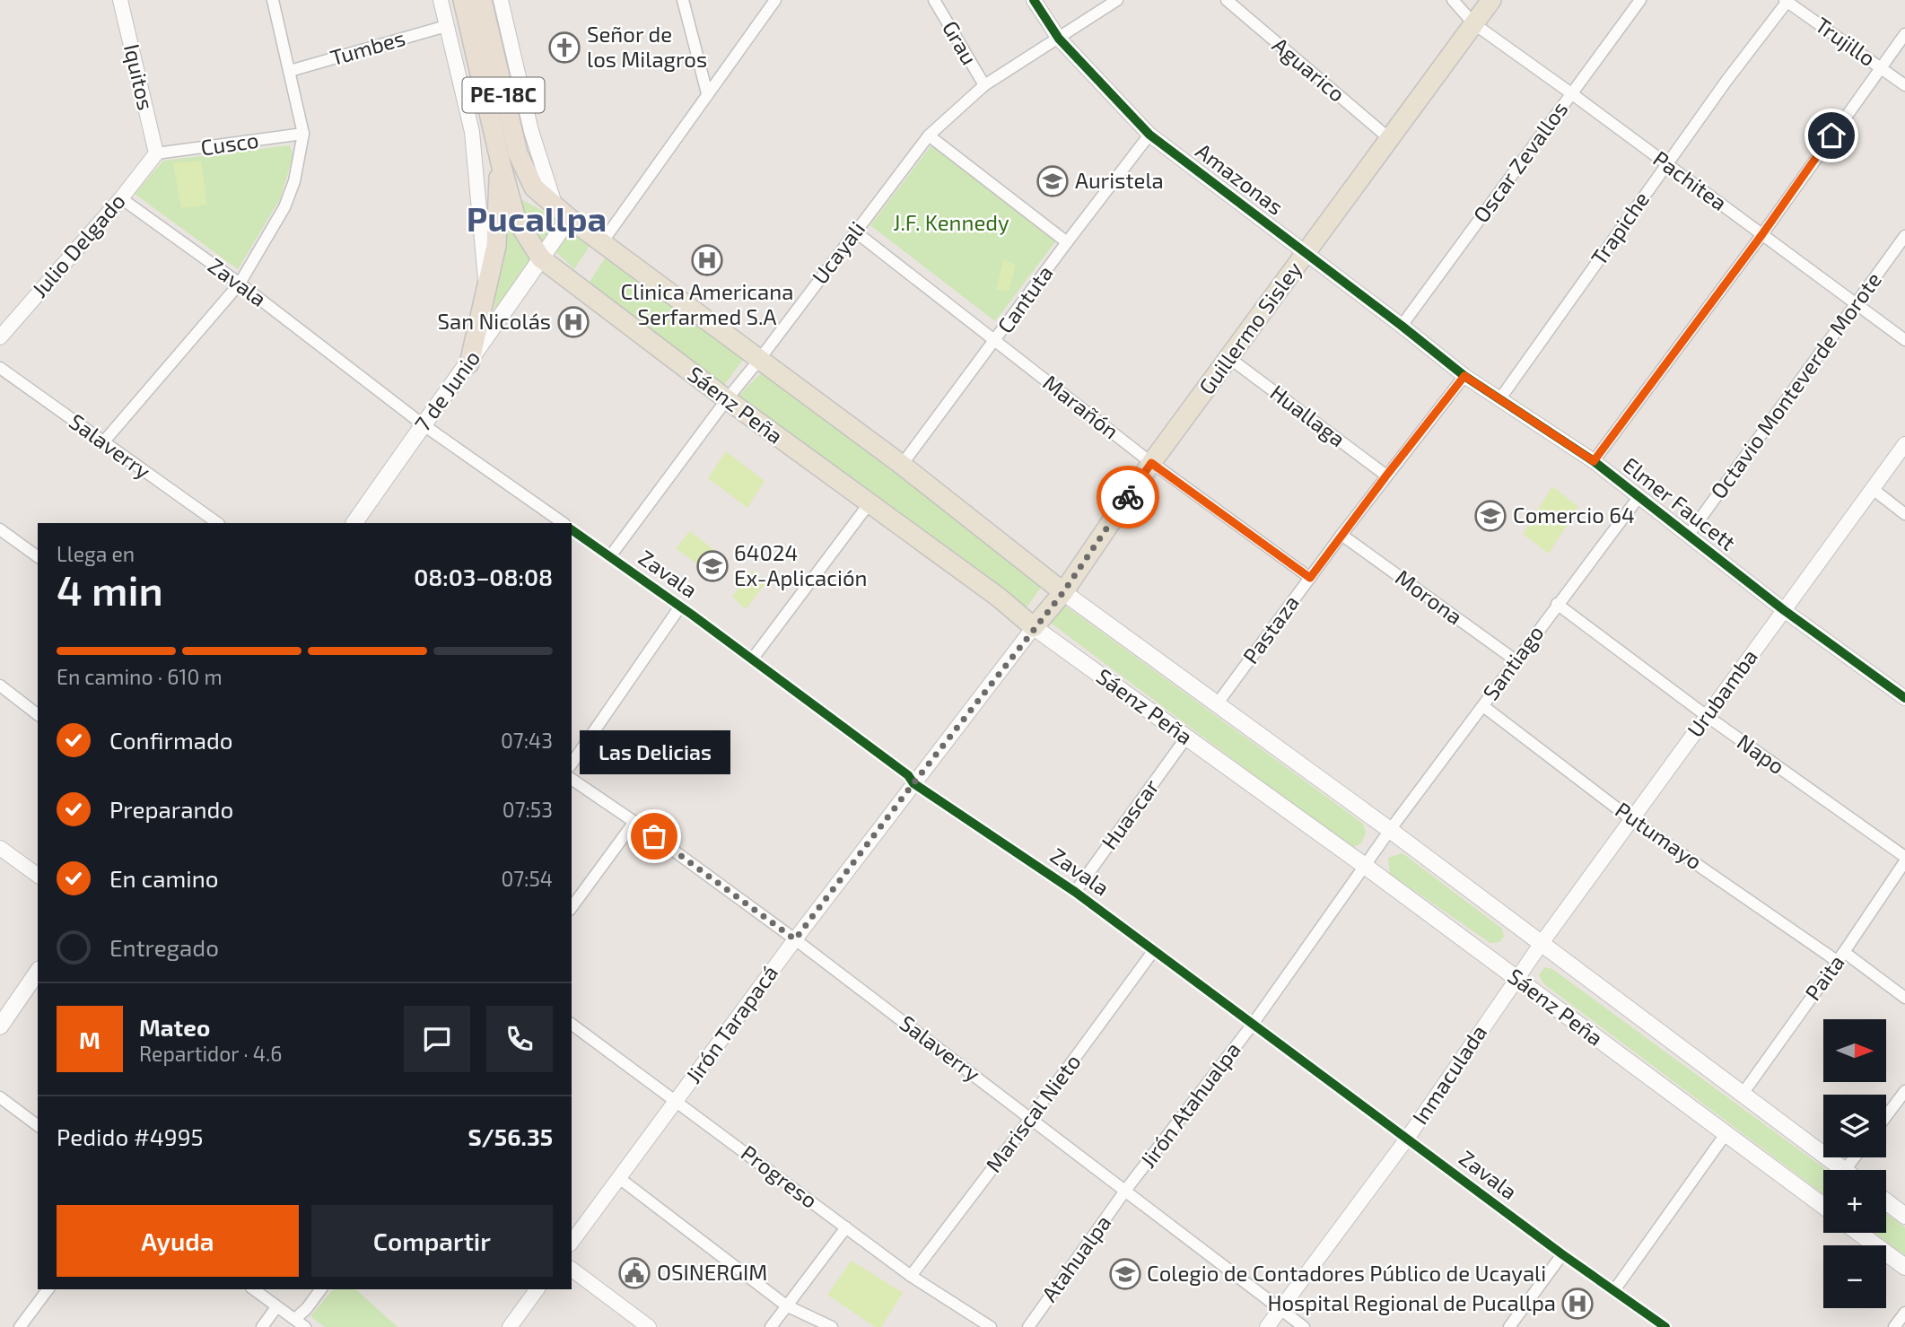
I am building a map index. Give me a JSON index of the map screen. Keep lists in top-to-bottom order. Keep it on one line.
{"streets":{"highway":["PE-18C","Sáenz Peña"],"main road":["Guillermo Sisley","7 de Junio"],"street":["Trujillo","Grau","Tumbes","Aguarico","Iquitos","Cusco","Oscar Zevallos","Amazonas","Pachitea","Trapiche","Julio Delgado","Ucayali","Zavala","Cantuta","Octavio Monteverde Morote","Marañón","Huallaga","Salaverry","Elmer Faucett","Morona","Pastaza","Santiago","Urubamba","Napo","Huascar","Putumayo","Paita","Jirón Tarapacá","Inmaculada","Jirón Atahualpa","Mariscal Nieto","Progreso","Atahualpa"]},"crossings":[["Trujillo","Trapiche"],["Grau","Ucayali"],["Aguarico","Guillermo Sisley"],["Iquitos","Cusco"],["Iquitos","Julio Delgado"],["PE-18C","Sáenz Peña"],["Cusco","Julio Delgado"],["Oscar Zevallos","Pachitea"],["Oscar Zevallos","Elmer Faucett"],["Amazonas","Ucayali"],["Amazonas","Cantuta"],["Amazonas","Guillermo Sisley"],["Amazonas","Elmer Faucett"],["Pachitea","Trapiche"],["Pachitea","Guillermo Sisley"],["Pachitea","Octavio Monteverde Morote"],["Trapiche","Elmer Faucett"],["Julio Delgado","Zavala"],["Ucayali","Zavala"],["Ucayali","Sáenz Peña"],["Ucayali","Marañón"],["Zavala","7 de Junio"],["Zavala","Huascar"],["Zavala","Jirón Tarapacá"],["Zavala","Inmaculada"],["Zavala","Jirón Atahualpa"],["Zavala","Mariscal Nieto"],["Cantuta","Sáenz Peña"],["Cantuta","Marañón"],["Guillermo Sisley","Sáenz Peña"],["Guillermo Sisley","Marañón"],["Guillermo Sisley","Huallaga"],["Guillermo Sisley","Elmer Faucett"],["Guillermo Sisley","Jirón Tarapacá"],["Octavio Monteverde Morote","Elmer Faucett"],["7 de Junio","Sáenz Peña"],["Sáenz Peña","Pastaza"],["Sáenz Peña","Santiago"],["Sáenz Peña","Urubamba"],["Sáenz Peña","Huascar"],["Sáenz Peña","Paita"],["Sáenz Peña","Jirón Tarapacá"],["Sáenz Peña","Inmaculada"],["Sáenz Peña","Jirón Atahualpa"],["Marañón","Pastaza"],["Huallaga","Pastaza"],["Salaverry","Jirón Tarapacá"],["Salaverry","Inmaculada"],["Salaverry","Jirón Atahualpa"],["Salaverry","Mariscal Nieto"],["Salaverry","Atahualpa"],["Elmer Faucett","Pastaza"],["Elmer Faucett","Santiago"],["Elmer Faucett","Urubamba"],["Morona","Pastaza"],["Morona","Santiago"],["Santiago","Napo"],["Santiago","Putumayo"],["Santiago","Jirón Atahualpa"],["Urubamba","Napo"],["Urubamba","Putumayo"],["Urubamba","Inmaculada"],["Napo","Paita"],["Putumayo","Paita"],["Jirón Tarapacá","Progreso"],["Jirón Atahualpa","Atahualpa"],["Mariscal Nieto","Progreso"]],"districts":["Pucallpa"],"parks":["J.F. Kennedy"],"places":{"church":["Señor de los Milagros"],"school or university":["Auristela","Comercio 64","64024 Ex-Aplicación","Colegio de Contadores Público de Ucayali"],"hospital":["Clinica Americana Serfarmed S.A","San Nicolás","Hospital Regional de Pucallpa"],"other":["Las Delicias"],"public building":["OSINERGIM"]},"north":"right","page":{"heading":["4 min","Llega en","08:03–08:08"],"panel":["Mateo","Repartidor · 4.6","Pedido #4995","S/56.35"],"bar":"En camino · 610 m","list":[["Confirmado","07:43"],["Preparando","07:53"],["En camino","07:54"],"Entregado"],"bubble":"Las Delicias","round":"M","map_buttons":["+","−"],"buttons":["Ayuda","Compartir"]}}
